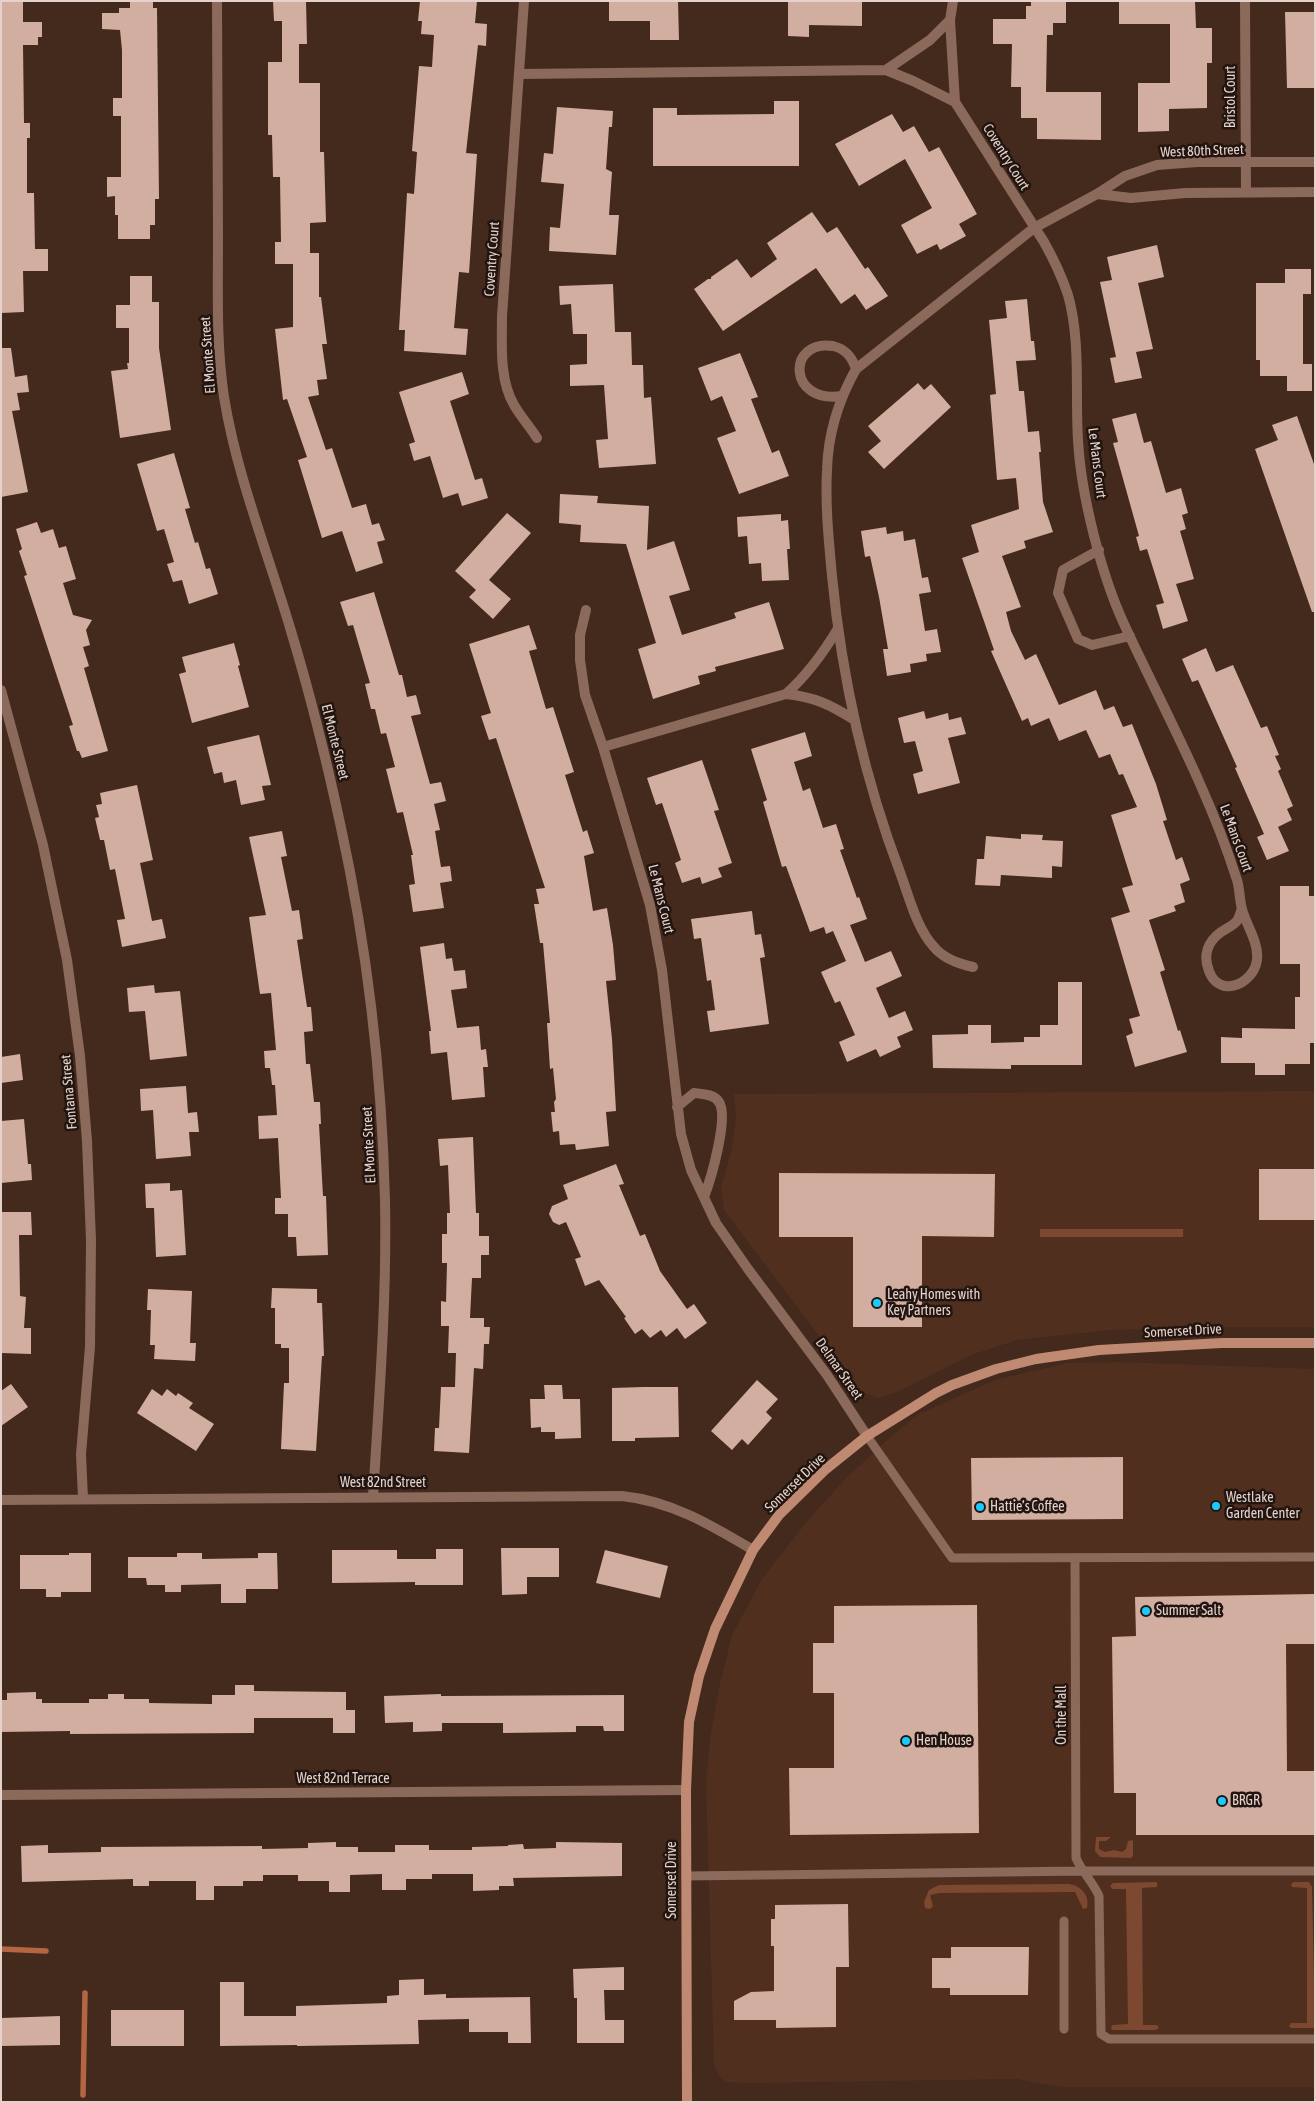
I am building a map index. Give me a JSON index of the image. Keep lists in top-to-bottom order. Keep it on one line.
{"streets":{"street":["Bristol Court","West 80th Street","Coventry Court","El Monte Street","Le Mans Court","Fontana Street","Somerset Drive","Delmar Street","West 82nd Street","West 82nd Terrace"],"lane":["On the Mall"]},"crossings":[["Bristol Court","West 80th Street"],["West 80th Street","Coventry Court"],["West 80th Street","Le Mans Court"],["Coventry Court","Le Mans Court"],["El Monte Street","West 82nd Street"],["Le Mans Court","Delmar Street"],["Fontana Street","West 82nd Street"],["Somerset Drive","Delmar Street"],["Somerset Drive","West 82nd Street"],["Somerset Drive","West 82nd Terrace"],["Delmar Street","On the Mall"]],"places":["Leahy Homes with Key Partners","Westlake Garden Center","Hattie’s Coffee","Summer Salt","Hen House","BRGR"]}
